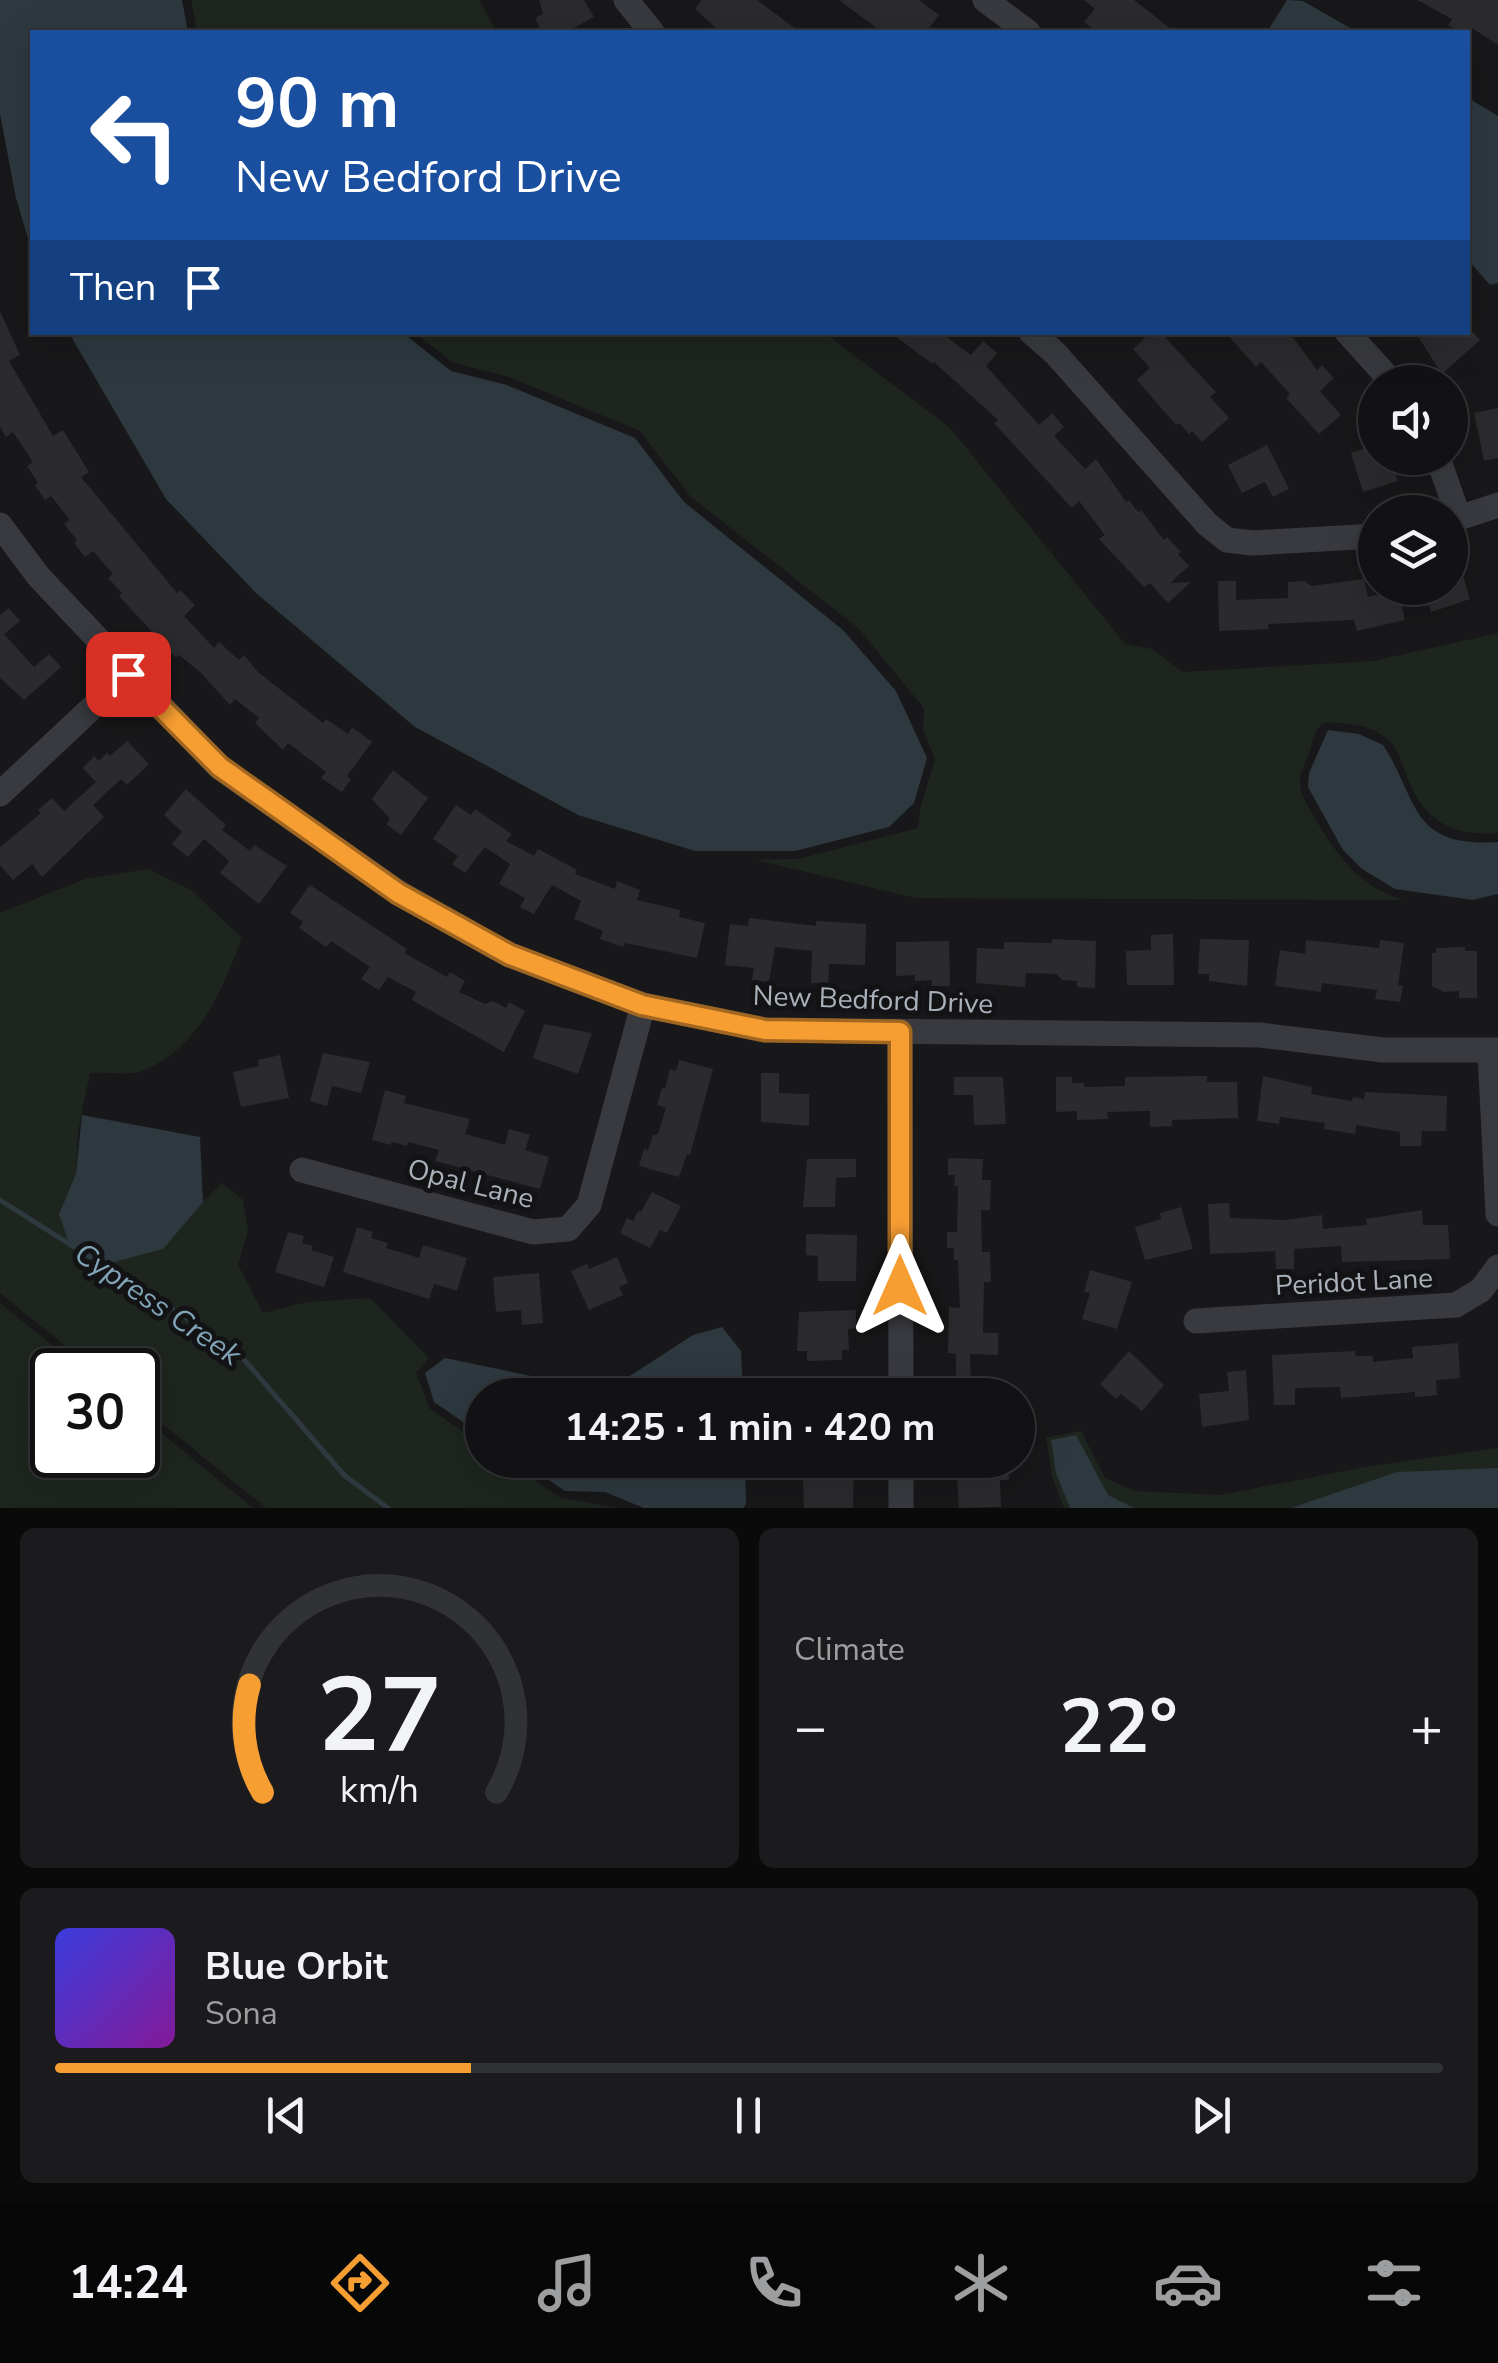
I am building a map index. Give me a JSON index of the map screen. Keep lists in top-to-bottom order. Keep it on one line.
{"streets":{"street":["New Bedford Drive","Opal Lane","Peridot Lane"]},"crossings":[["New Bedford Drive","Opal Lane"]],"water":["Cypress Creek"],"page":{"turn":["90 m","New Bedford Drive"],"then":"Then","limit":"30","trip":"14:25 · 1 min · 420 m","tile":"Climate","heat":["−","22°","+"],"song":["Blue Orbit","Sona"],"tabs":"14:24","gauge":["27","km/h"]}}
